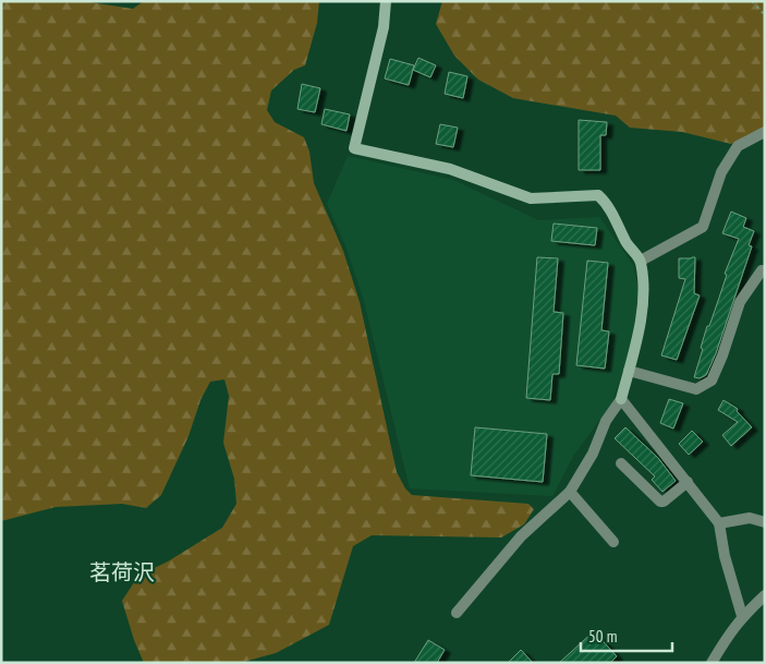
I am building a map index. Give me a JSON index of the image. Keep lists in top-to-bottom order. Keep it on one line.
{"districts":["茗荷沢"],"scale_bar":"50 m"}
